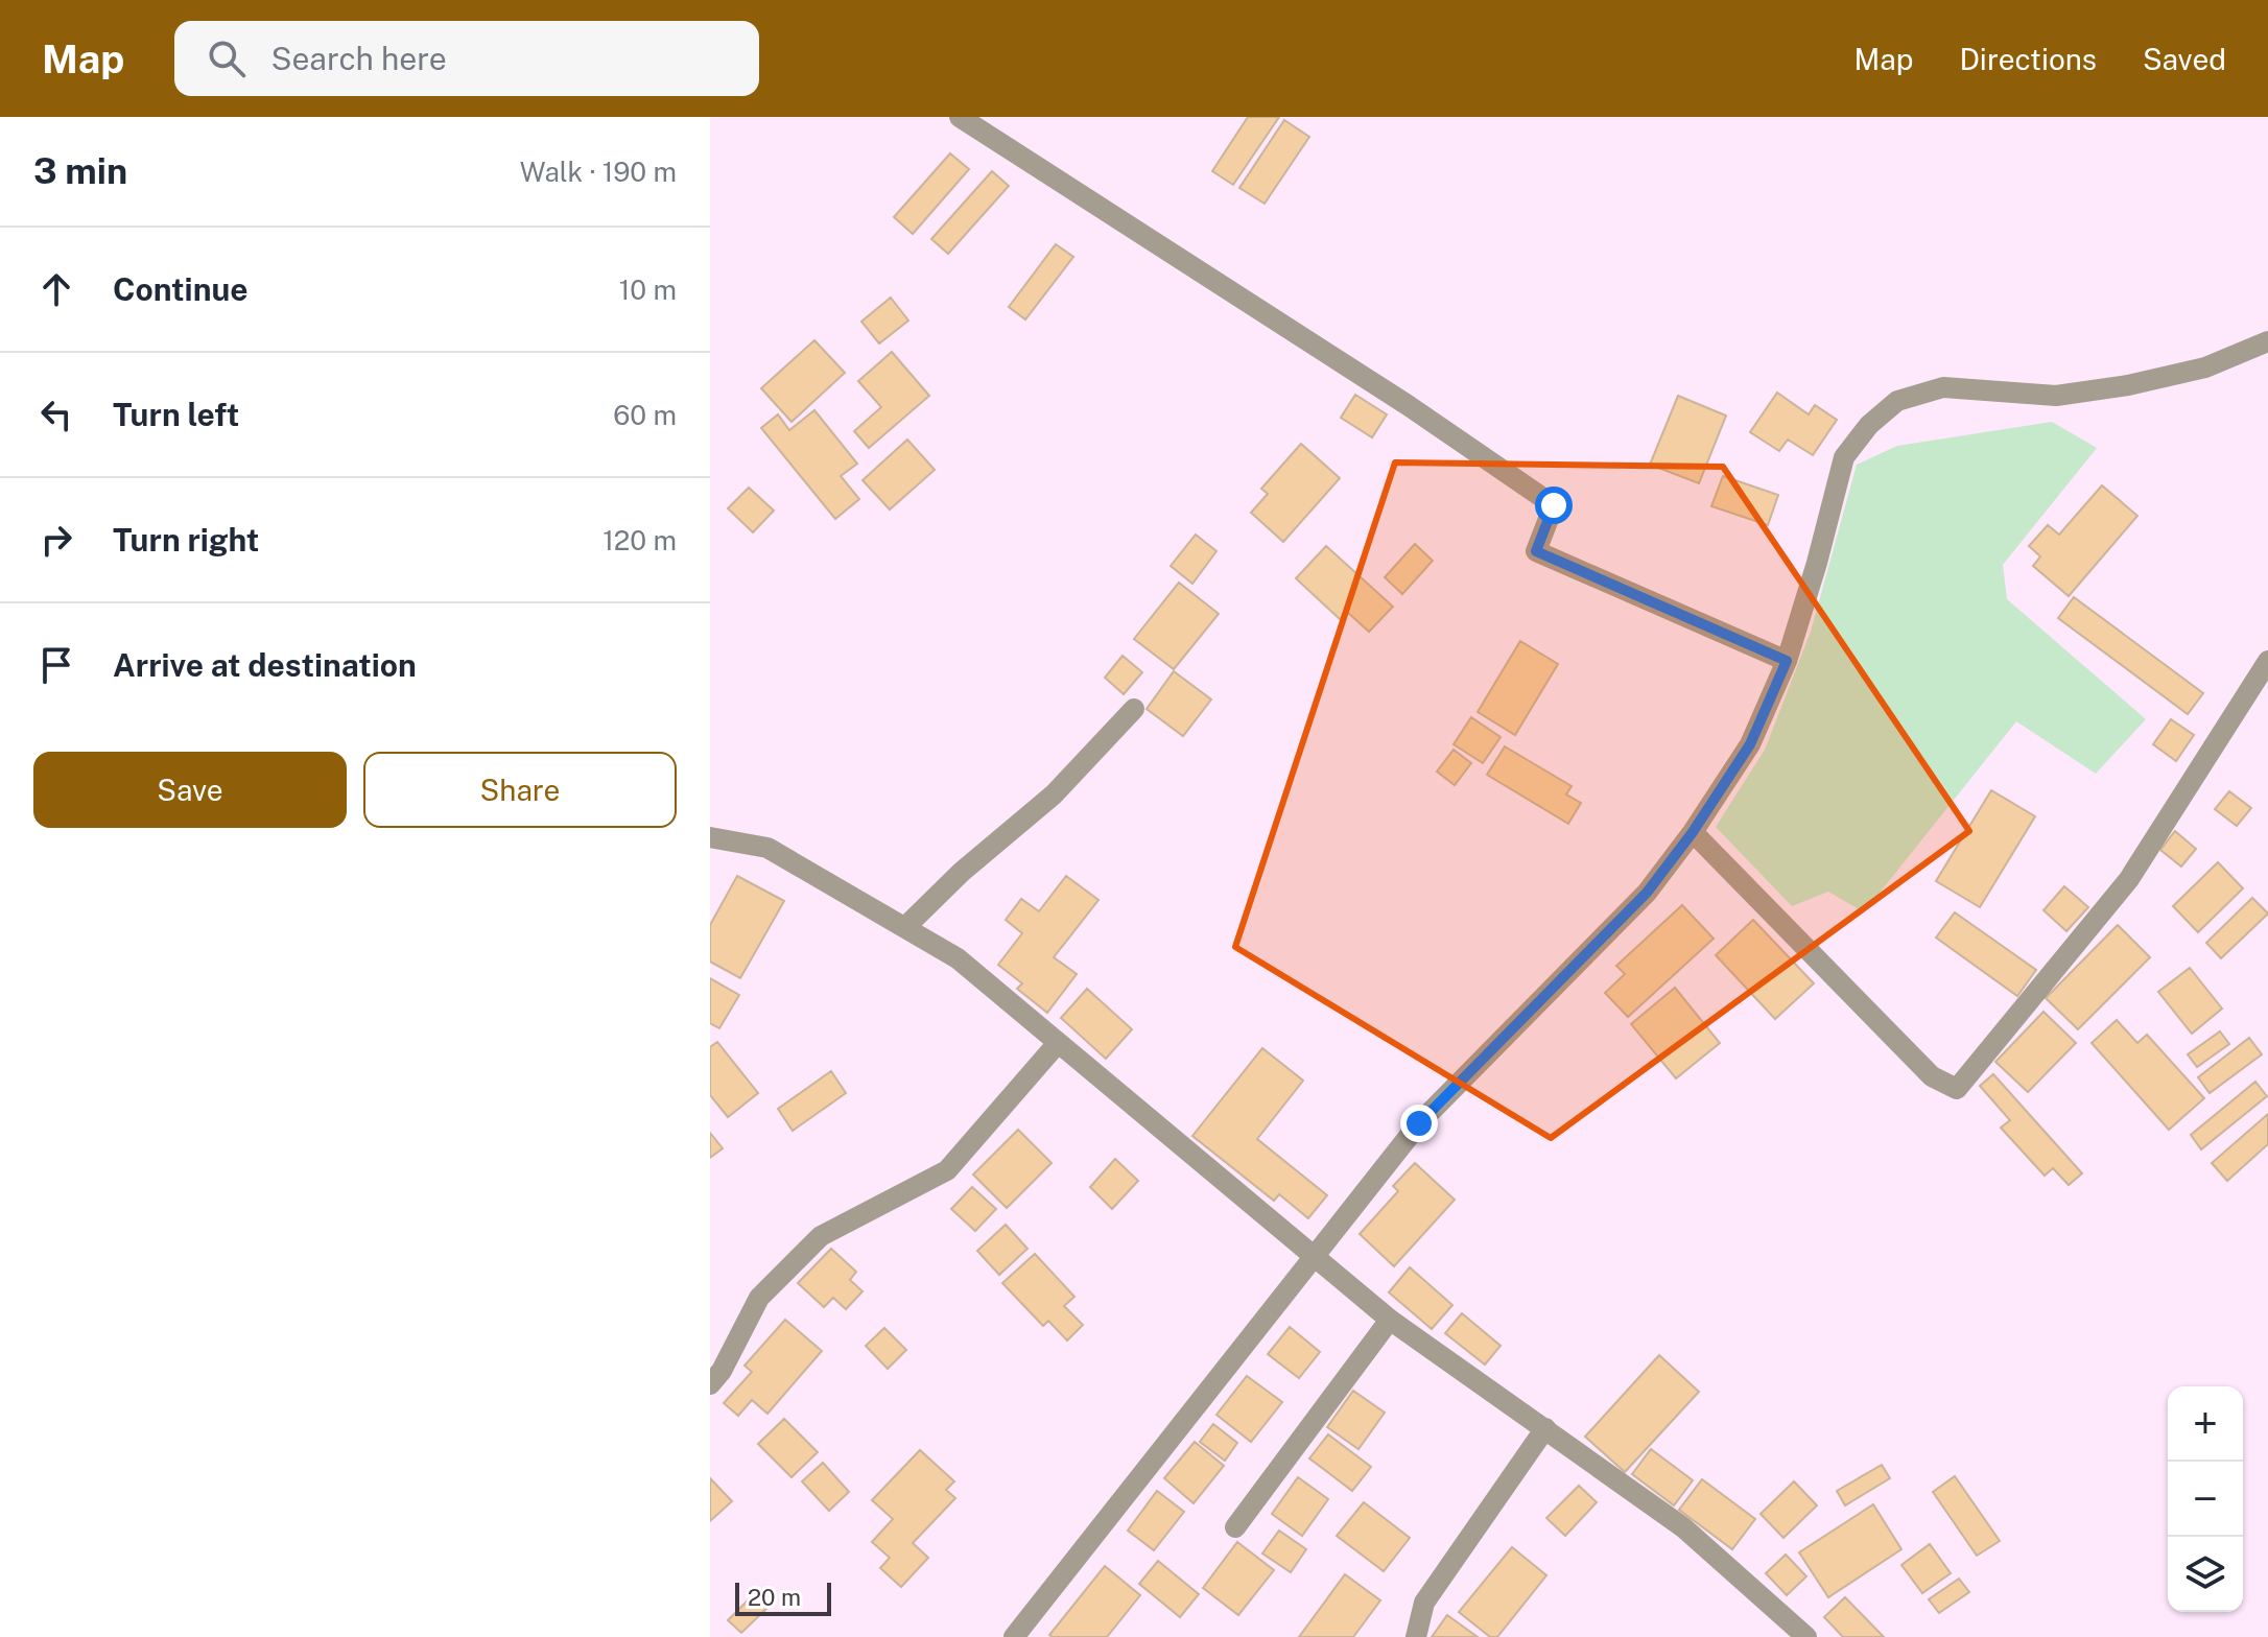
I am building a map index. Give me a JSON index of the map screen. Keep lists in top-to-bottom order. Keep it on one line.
{"scale_bar":"20 m","page":{"header":"Map","search":"Search here","nav":["Map","Directions","Saved"],"heading":["3 min","Walk · 190 m"],"list":[["Continue","10 m"],["Turn left","60 m"],["Turn right","120 m"],"Arrive at destination"],"buttons":["Save","Share"],"map_buttons":["+","−"],"scale":"20 m"}}
